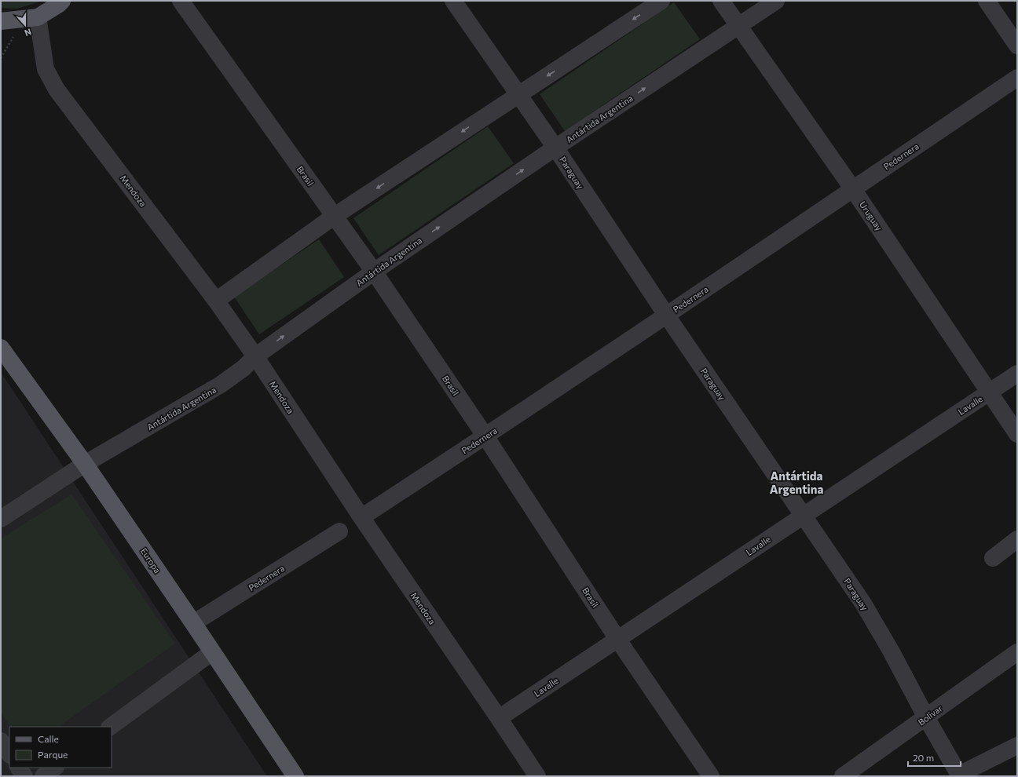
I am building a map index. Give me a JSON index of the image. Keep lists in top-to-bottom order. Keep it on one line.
{"streets":{"main road":["Europa"],"street":["Antártida Argentina","Pedernera","Paraguay","Brasil","Mendoza","Uruguay","Lavalle","Bolívar"]},"crossings":[["Antártida Argentina","Paraguay"],["Antártida Argentina","Brasil"],["Antártida Argentina","Mendoza"],["Antártida Argentina","Uruguay"],["Antártida Argentina","Europa"],["Pedernera","Paraguay"],["Pedernera","Brasil"],["Pedernera","Mendoza"],["Pedernera","Uruguay"],["Pedernera","Europa"],["Paraguay","Lavalle"],["Paraguay","Bolívar"],["Brasil","Lavalle"],["Mendoza","Lavalle"],["Uruguay","Lavalle"]],"districts":["Antártida Argentina"],"legend":["Calle","Parque"],"scale_bar":"20 m","north":"bottom"}
